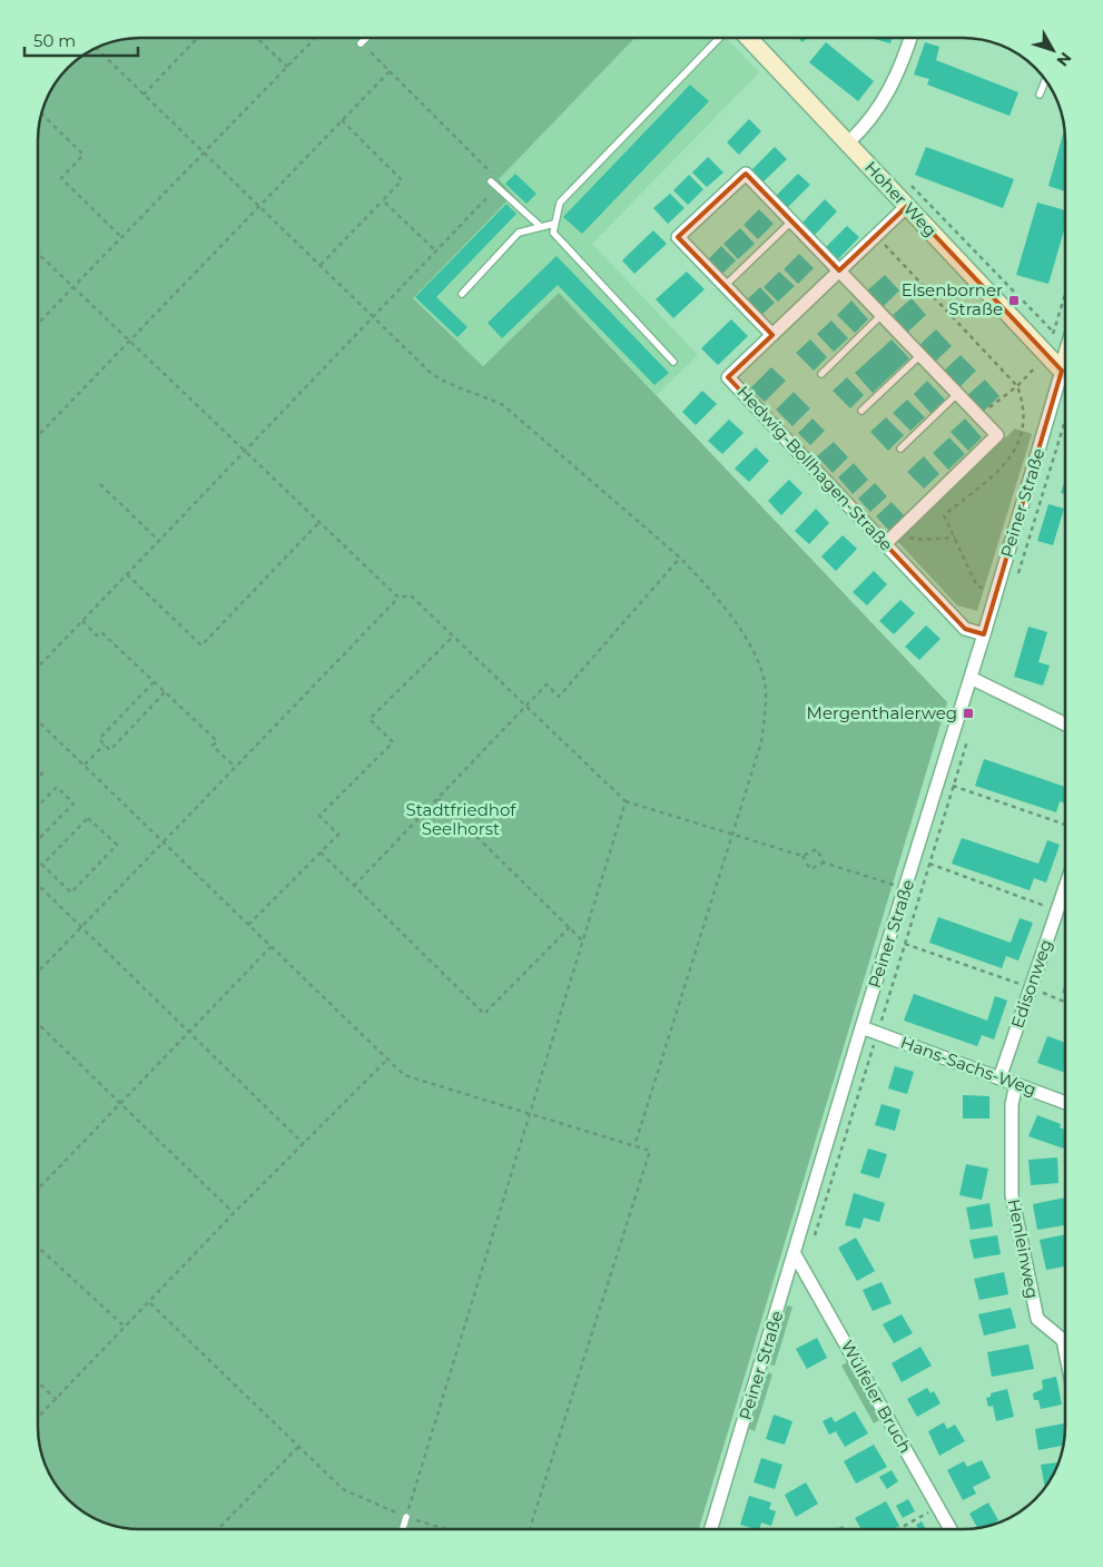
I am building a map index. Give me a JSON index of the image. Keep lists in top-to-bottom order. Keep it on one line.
{"streets":{"street":["Hoher Weg","Hedwig-Bollhagen-Straße","Peiner Straße","Edisonweg","Hans-Sachs-Weg","Henleinweg","Wülfeler Bruch"]},"crossings":[["Hoher Weg","Hedwig-Bollhagen-Straße"],["Hoher Weg","Peiner Straße"],["Hedwig-Bollhagen-Straße","Peiner Straße"],["Peiner Straße","Hans-Sachs-Weg"],["Peiner Straße","Wülfeler Bruch"],["Edisonweg","Hans-Sachs-Weg"],["Hans-Sachs-Weg","Henleinweg"]],"parks":["Stadtfriedhof Seelhorst"],"places":{"transit":["Elsenborner Straße","Mergenthalerweg"]},"scale_bar":"50 m","north":"bottom right"}
